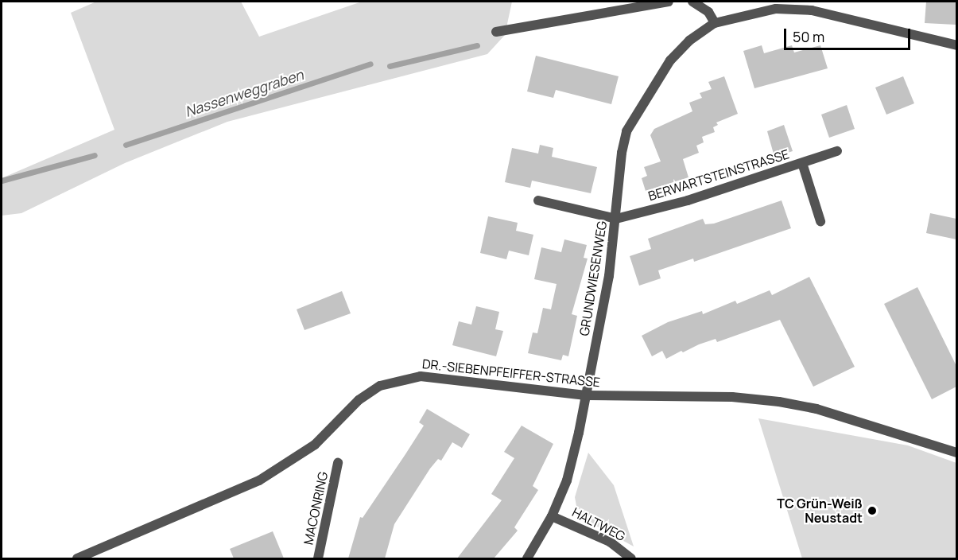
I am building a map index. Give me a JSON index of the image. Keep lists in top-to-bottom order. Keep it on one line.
{"streets":{"street":["BERWARTSTEINSTRASSE","GRUNDWIESENWEG","DR.-SIEBENPFEIFFER-STRASSE","MACONRING","HALTWEG"]},"crossings":[["BERWARTSTEINSTRASSE","GRUNDWIESENWEG"],["GRUNDWIESENWEG","DR.-SIEBENPFEIFFER-STRASSE"],["GRUNDWIESENWEG","HALTWEG"]],"water":["Nassenweggraben"],"places":["TC Grün-Weiß Neustadt"],"scale_bar":"50 m"}
